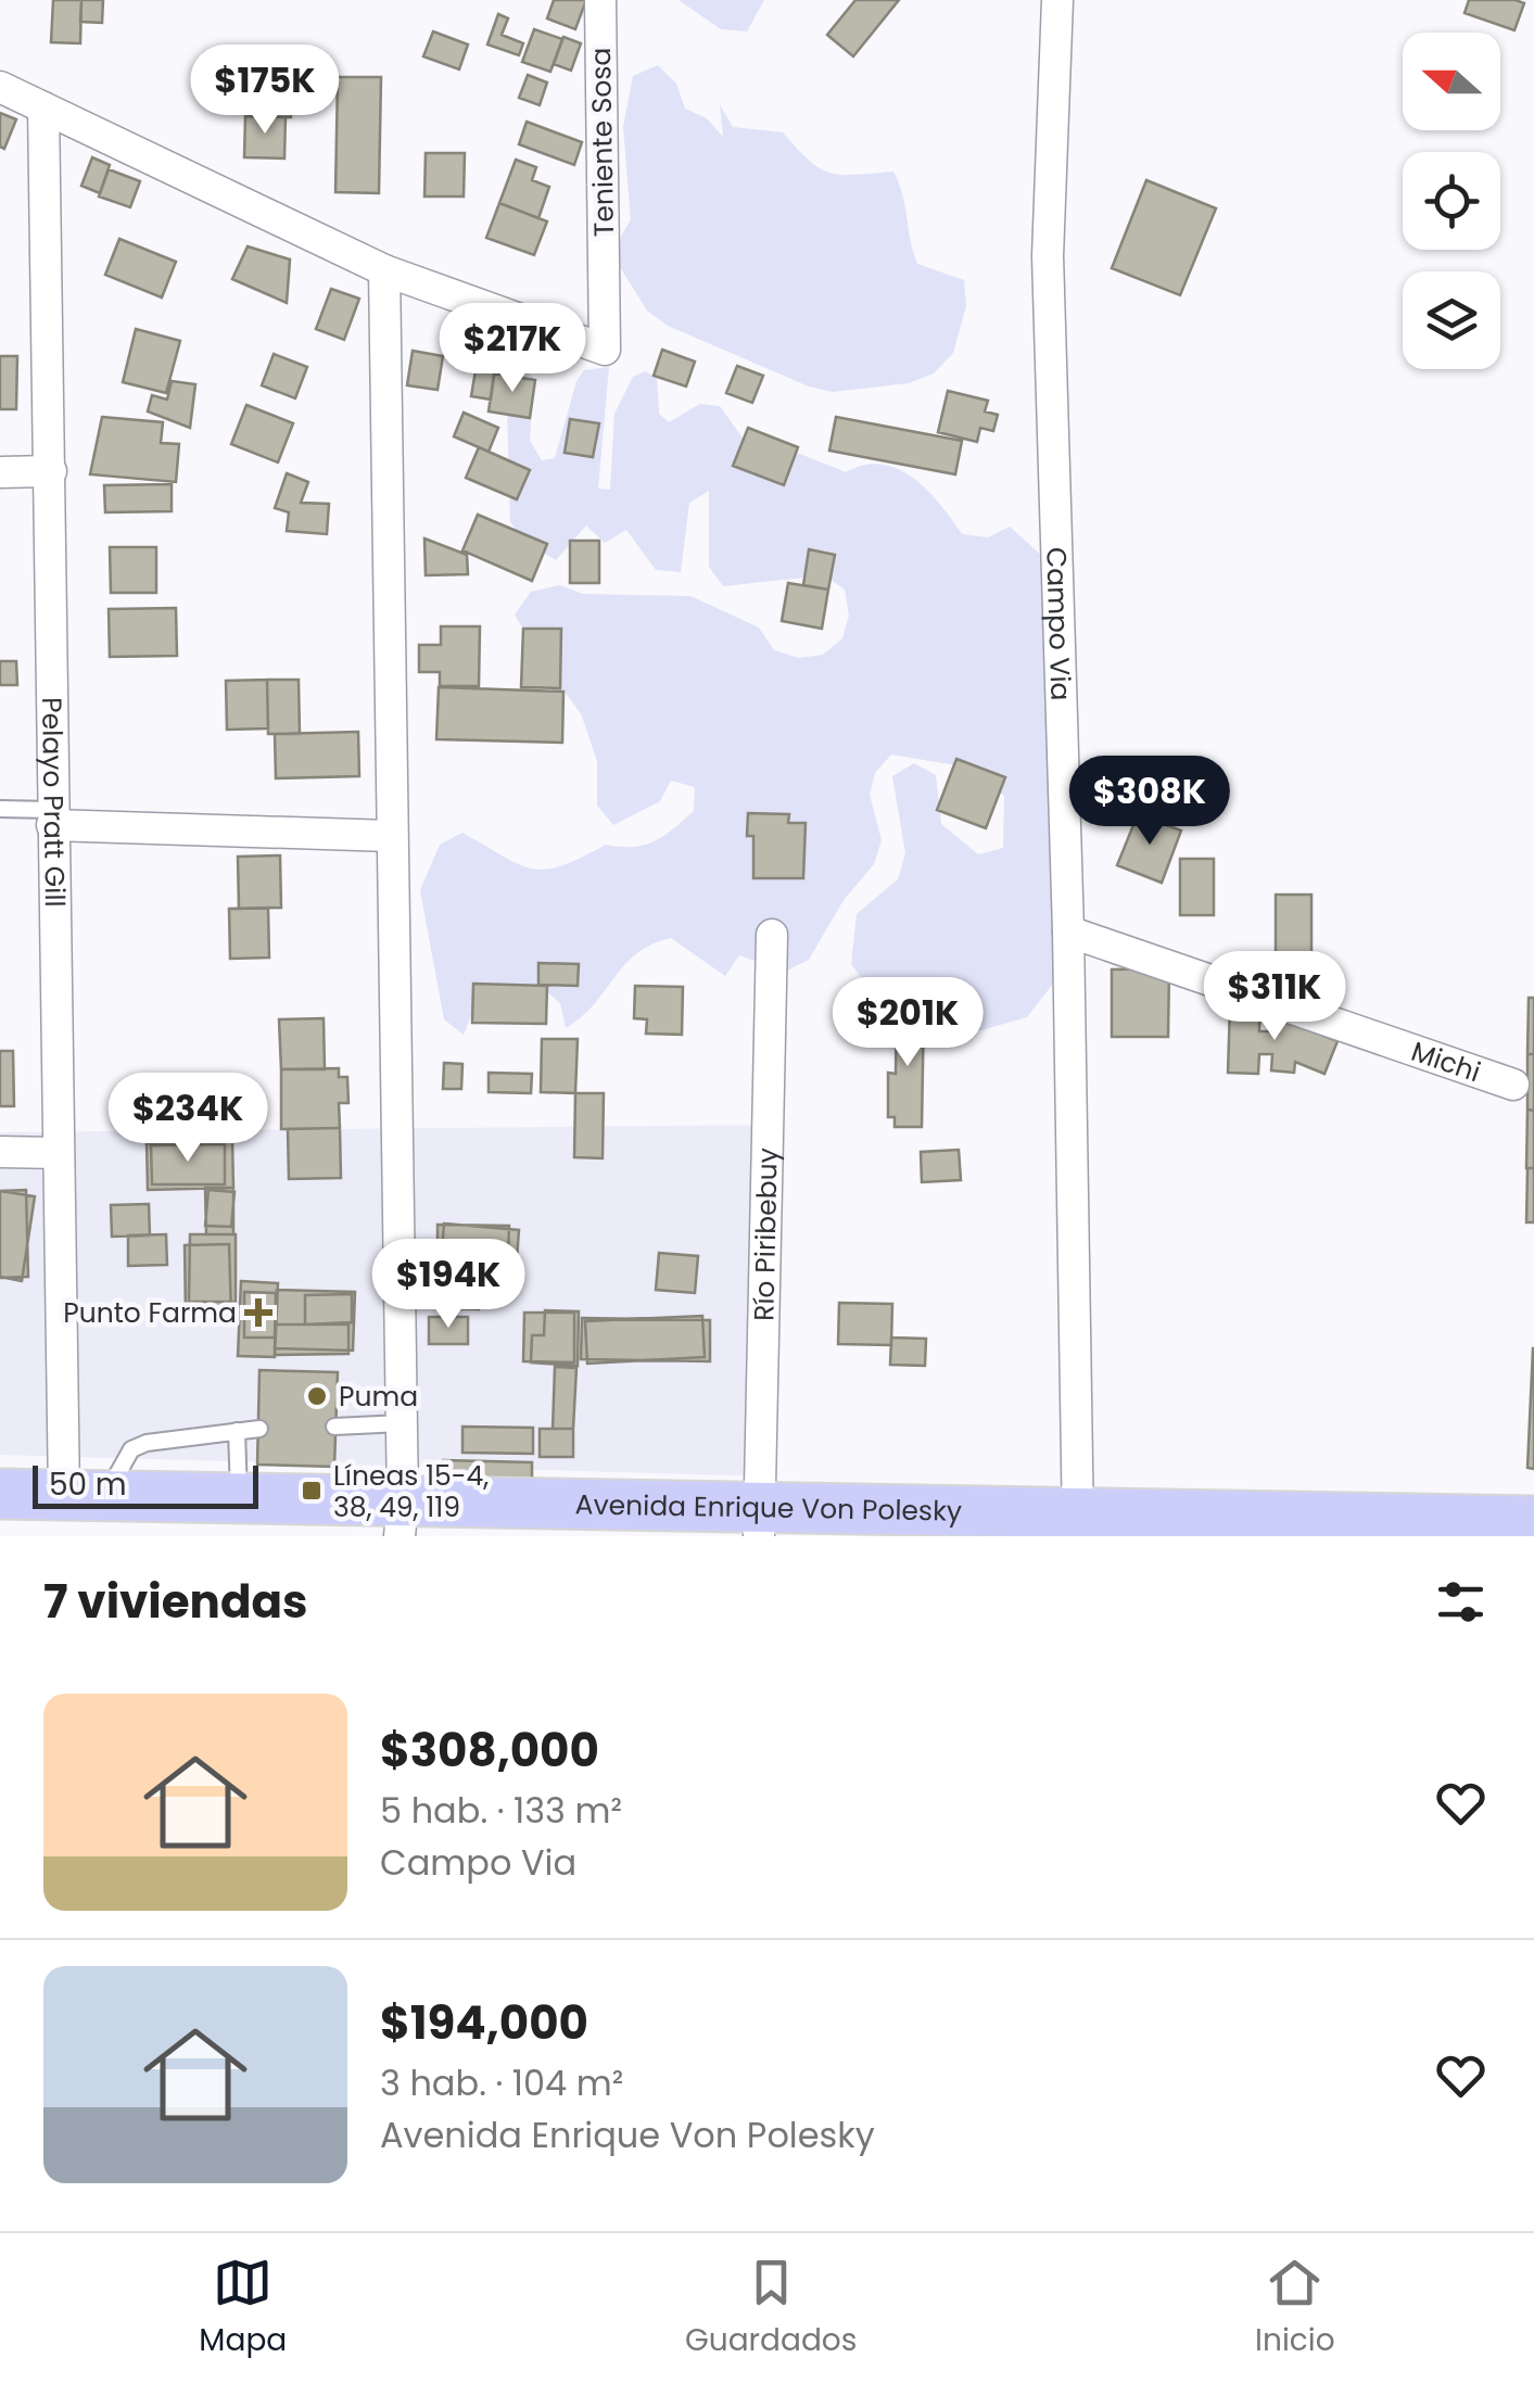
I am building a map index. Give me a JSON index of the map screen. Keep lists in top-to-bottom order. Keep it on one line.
{"streets":{"main road":["Avenida Enrique Von Polesky"],"street":["Teniente Sosa","Campo Via","Pelayo Pratt Gill","Michi","Río Piribebuy"]},"crossings":[["Campo Via","Michi"],["Campo Via","Avenida Enrique Von Polesky"],["Pelayo Pratt Gill","Avenida Enrique Von Polesky"],["Río Piribebuy","Avenida Enrique Von Polesky"]],"places":{"health":["Punto Farma"],"other":["Puma"],"transit":["Líneas 15-4, 38, 49, 119"]},"scale_bar":"50 m","north":"left","page":{"price":["$175K","$217K","$308K","$311K","$201K","$234K","$194K"],"scale":"50 m","heading":"7 viviendas","list":[{"name":"$308,000","note":"5 hab. · 133 m² · Campo Via"},{"name":"$194,000","note":"3 hab. · 104 m² · Avenida Enrique Von Polesky"}],"tabs":["Mapa","Guardados","Inicio"]}}
